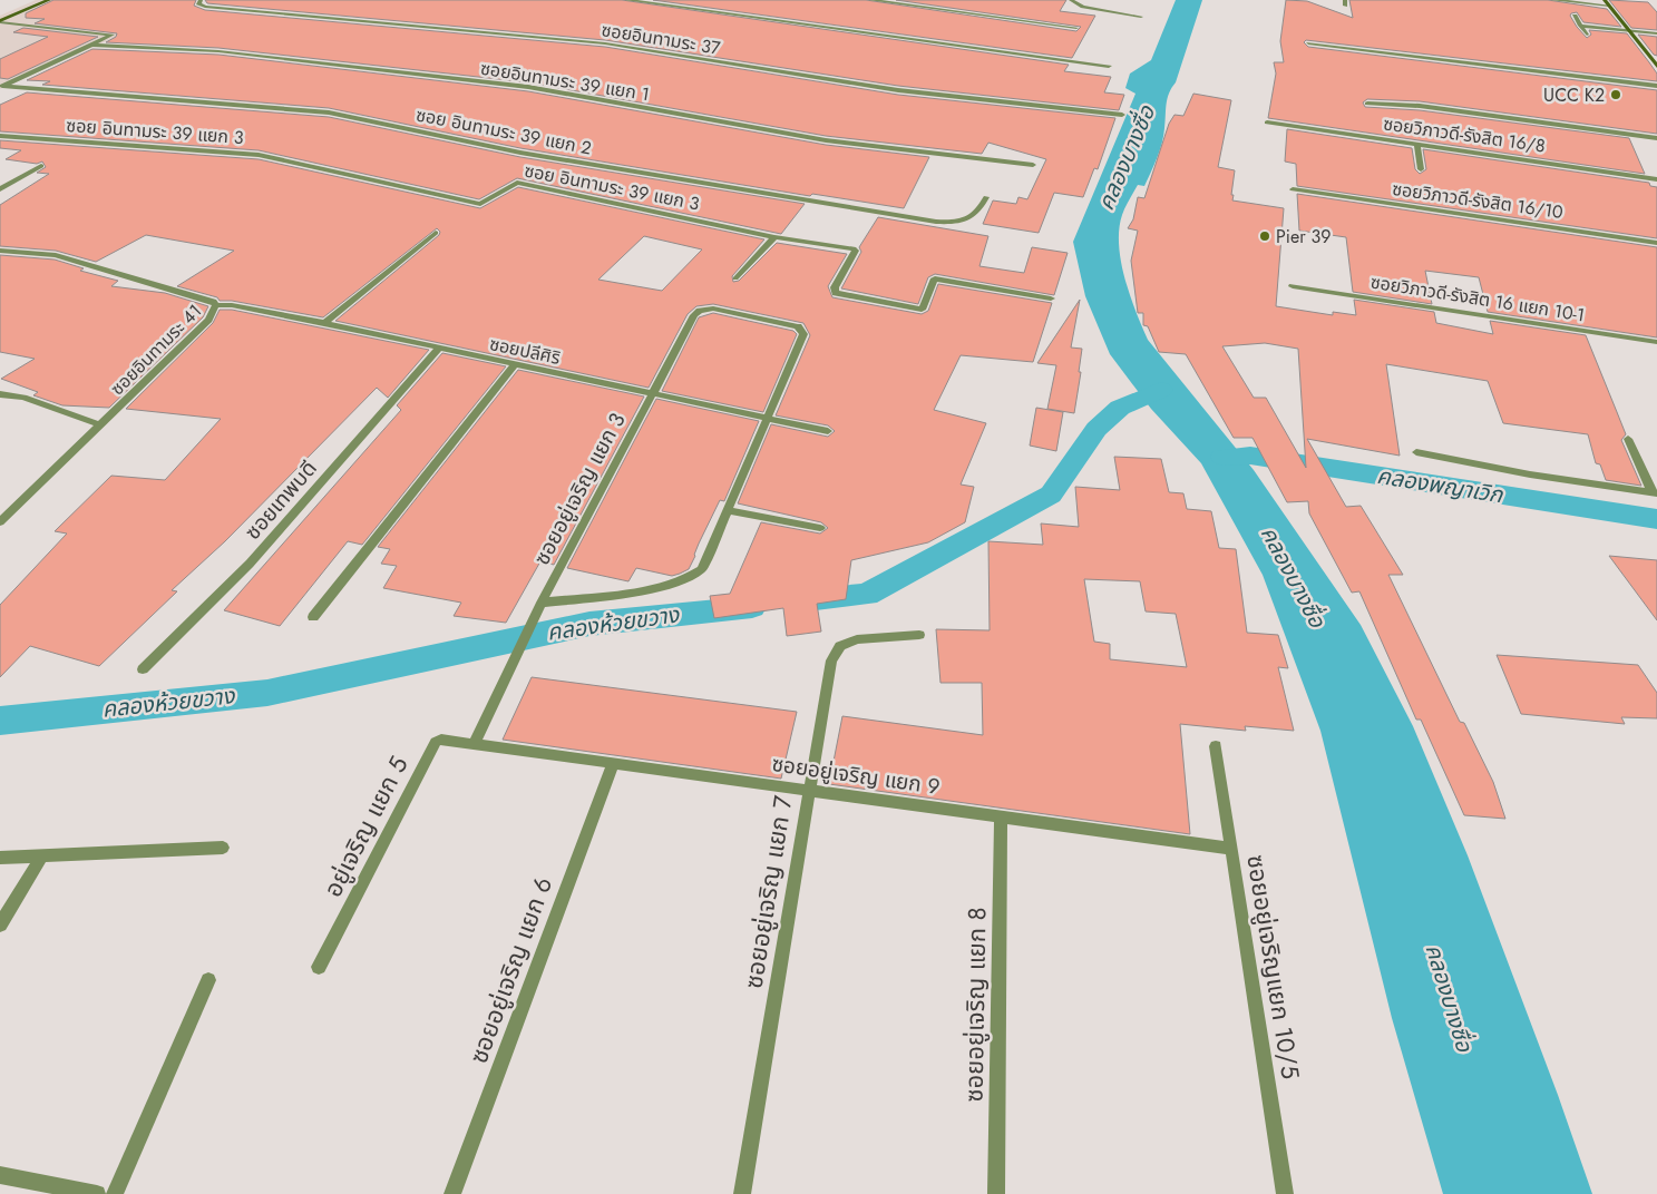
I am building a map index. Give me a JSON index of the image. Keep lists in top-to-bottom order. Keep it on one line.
{"streets":{"street":["ซอยอินทามระ 37","ซอยอินทามระ 39 แยก 1","ซอย อินทามระ 39 แยก 3","ซอย อินทามระ 39 แยก 2","ซอยวิภาวดี-รังสิต 16/8","ซอยวิภาวดี-รังสิต 16/10","ซอยวิภาวดี-รังสิต 16 แยก 10-1","ซอยอินทามระ 41","ซอยปลีศิริ","ซอยอยู่เจริญ แยก 3","ซอยเทพบดี","ซอยอยู่เจริญ แยก 9","อยู่เจริญ แยก 5","ซอยอยู่เจริญ แยก 7","ซอยอยู่เจริญแยก 10/5","ซอยอยู่เจริญ แยก 6","ซอยอยู่เจริญ แยก 8"]},"crossings":[["ซอยอินทามระ 41","ซอยปลีศิริ"],["ซอยปลีศิริ","ซอยอยู่เจริญ แยก 3"],["ซอยปลีศิริ","ซอยเทพบดี"],["ซอยอยู่เจริญ แยก 3","ซอยอยู่เจริญ แยก 9"],["ซอยอยู่เจริญ แยก 3","อยู่เจริญ แยก 5"],["ซอยอยู่เจริญ แยก 9","อยู่เจริญ แยก 5"],["ซอยอยู่เจริญ แยก 9","ซอยอยู่เจริญ แยก 7"],["ซอยอยู่เจริญ แยก 9","ซอยอยู่เจริญแยก 10/5"],["ซอยอยู่เจริญ แยก 9","ซอยอยู่เจริญ แยก 6"],["ซอยอยู่เจริญ แยก 9","ซอยอยู่เจริญ แยก 8"]],"water":["คลองบางซื่อ","คลองพญาเวิก","คลองห้วยขวาง"],"places":["UCC K2","Pier 39"]}
